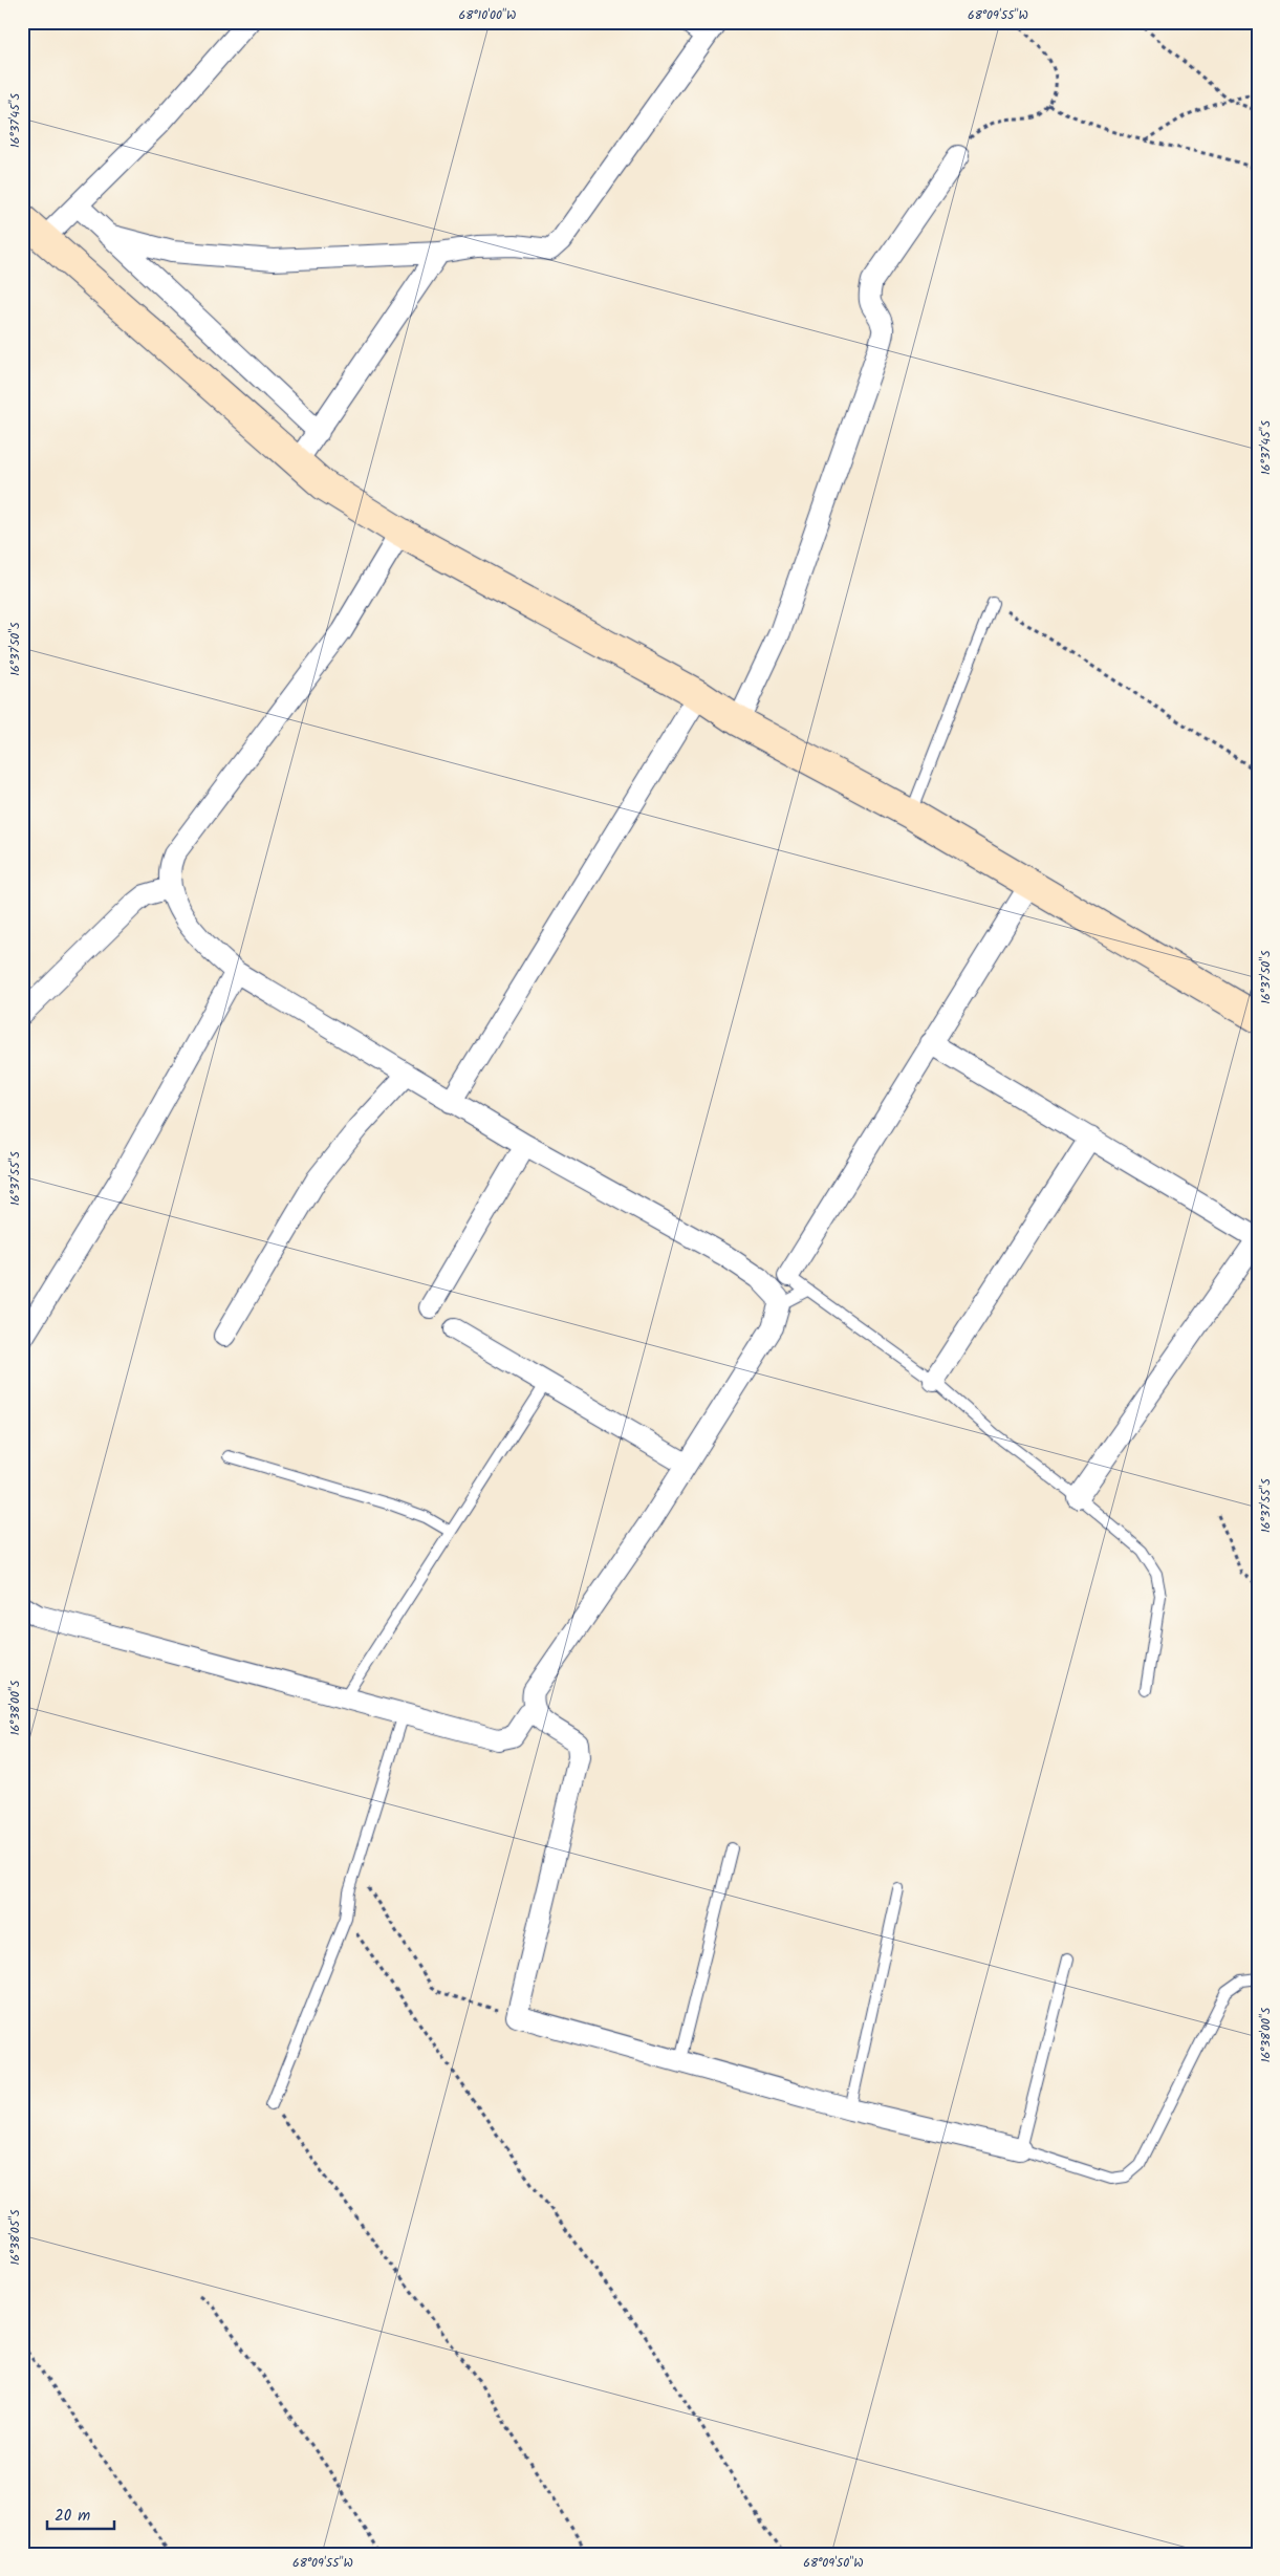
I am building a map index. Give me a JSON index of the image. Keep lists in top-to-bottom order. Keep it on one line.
{"scale_bar":"20 m","coordinates":["68°10'00\"W","68°09'55\"W","16°37'45\"S","16°37'50\"S","16°37'55\"S","16°38'00\"S","16°38'05\"S","68°09'50\"W"]}
